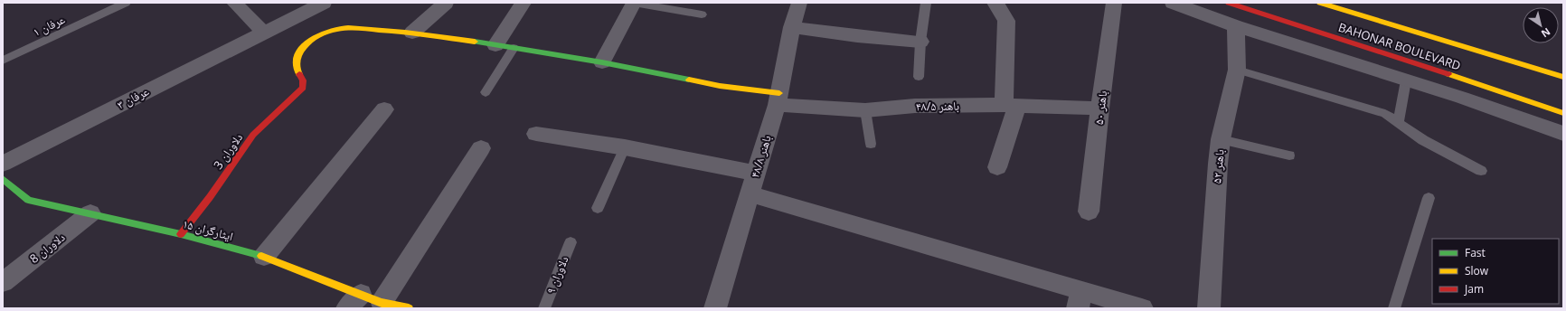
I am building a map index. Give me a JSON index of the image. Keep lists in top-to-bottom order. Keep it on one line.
{"streets":{"street":["BAHONAR BOULEVARD","عرفان ۳","باهنر ۴۸/۵","باهنر ۵۰","دلاوران 3","باهنر ۴۸/۸","باهنر ۵۲","ایثارگران ۱۵","دلاوران 8"],"lane":["عرفان ۱","دلاوران ۹"]},"crossings":[["باهنر ۴۸/۵","باهنر ۵۰"],["باهنر ۴۸/۵","باهنر ۴۸/۸"],["دلاوران 3","ایثارگران ۱۵"],["ایثارگران ۱۵","دلاوران 8"]],"legend":["Fast","Slow","Jam"],"north":"bottom right"}
